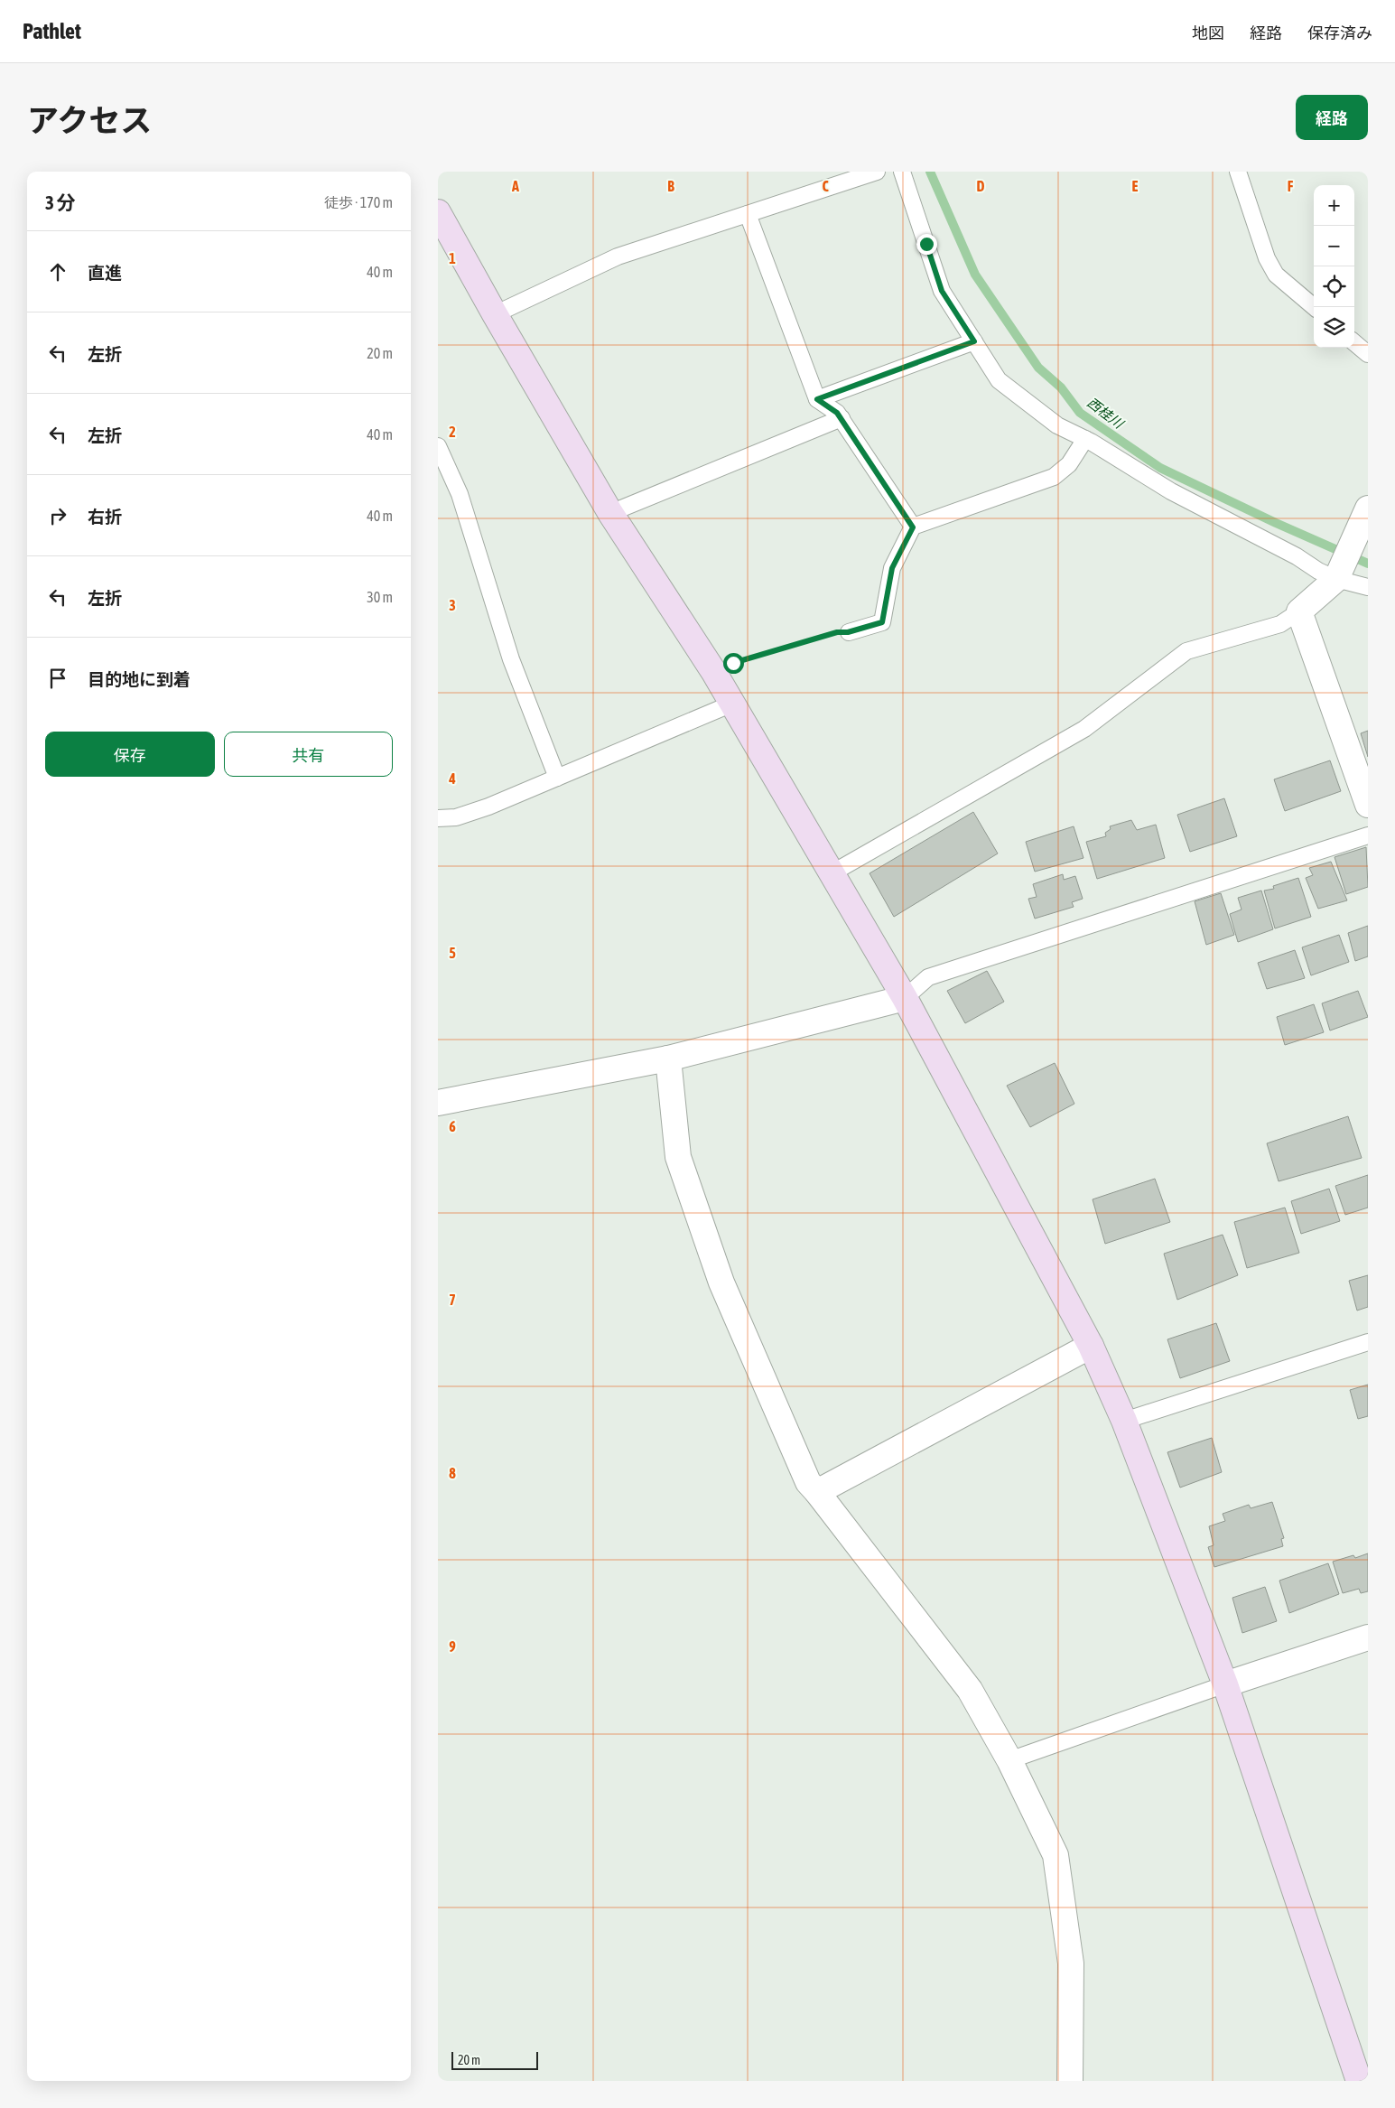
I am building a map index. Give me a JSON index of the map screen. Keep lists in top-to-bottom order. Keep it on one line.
{"water":["西桂川"],"scale_bar":"20 m","page":{"header":"Pathlet","nav":["地図","経路","保存済み"],"title":"アクセス","buttons":["経路",["保存","共有"]],"heading":["3 分","徒歩 · 170 m"],"map_buttons":["+","−"],"list":[["直進","40 m"],["左折","20 m"],["左折","40 m"],["右折","40 m"],["左折","30 m"],"目的地に到着"],"scale":"20 m"},"grid":{"columns":["A","B","C","D","E","F"],"rows":["1","2","3","4","5","6","7","8","9"]}}
